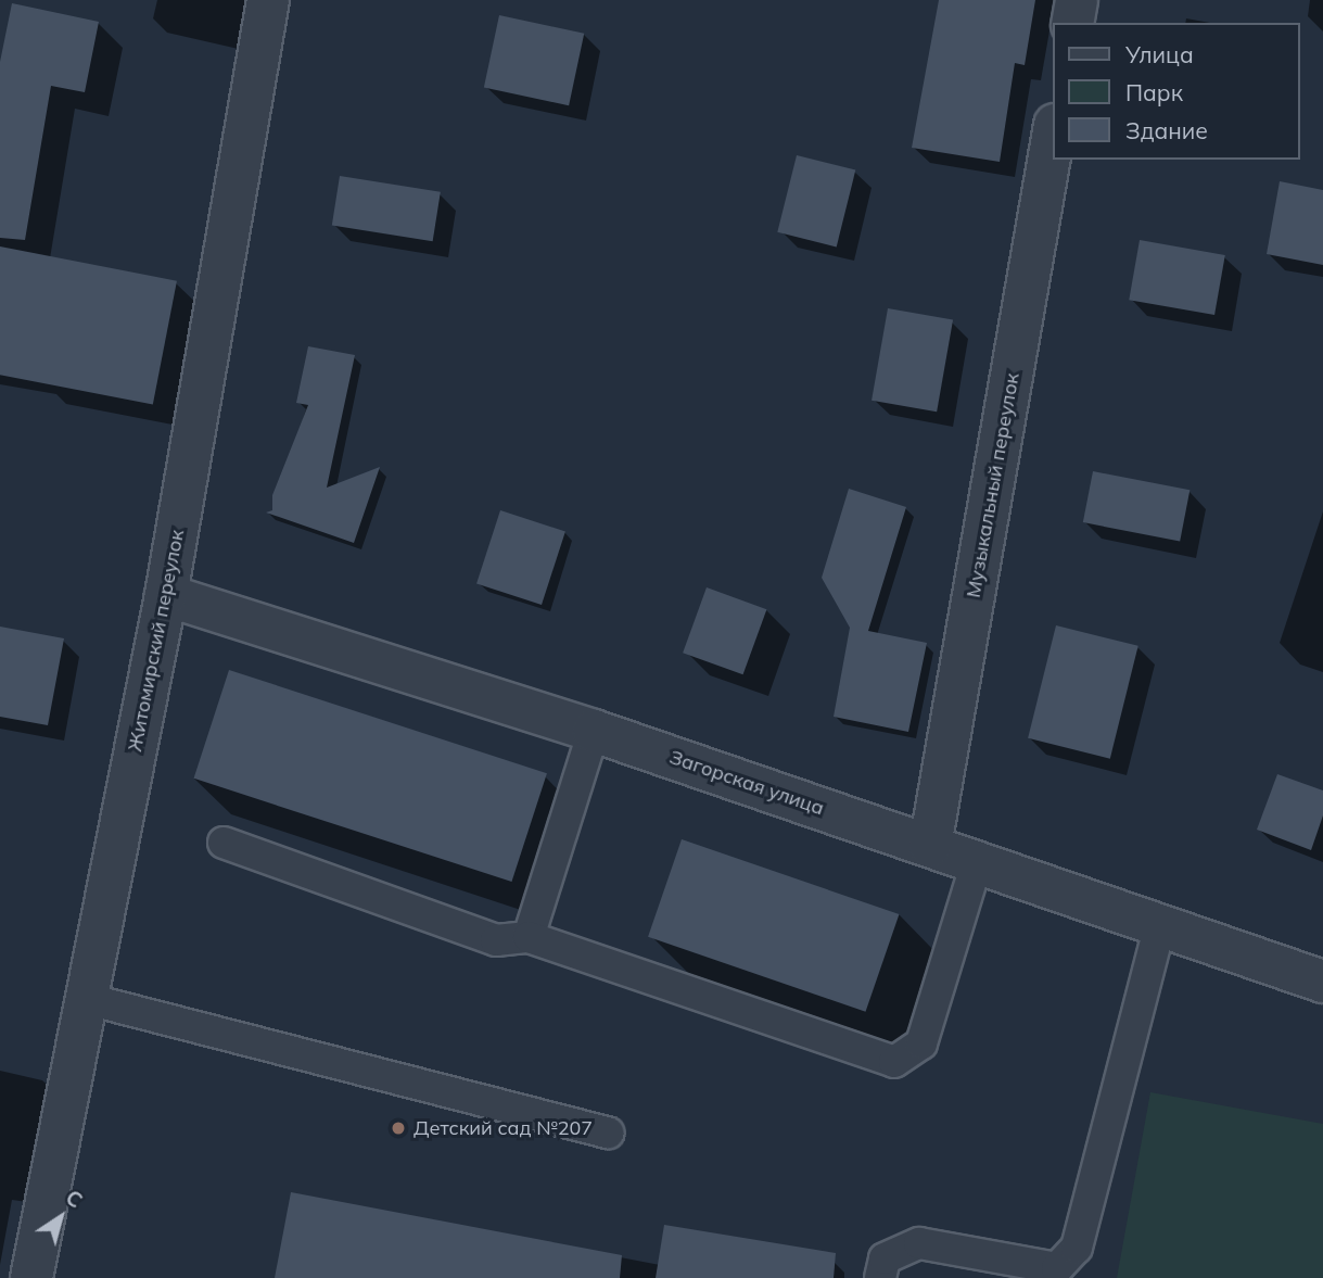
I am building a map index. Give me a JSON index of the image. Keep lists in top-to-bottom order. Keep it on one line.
{"streets":{"street":["Музыкальный переулок","Житомирский переулок","Загорская улица"]},"crossings":[["Музыкальный переулок","Загорская улица"],["Житомирский переулок","Загорская улица"]],"places":["Детский сад №207"],"legend":["Улица","Парк","Здание"],"north":"top right"}
